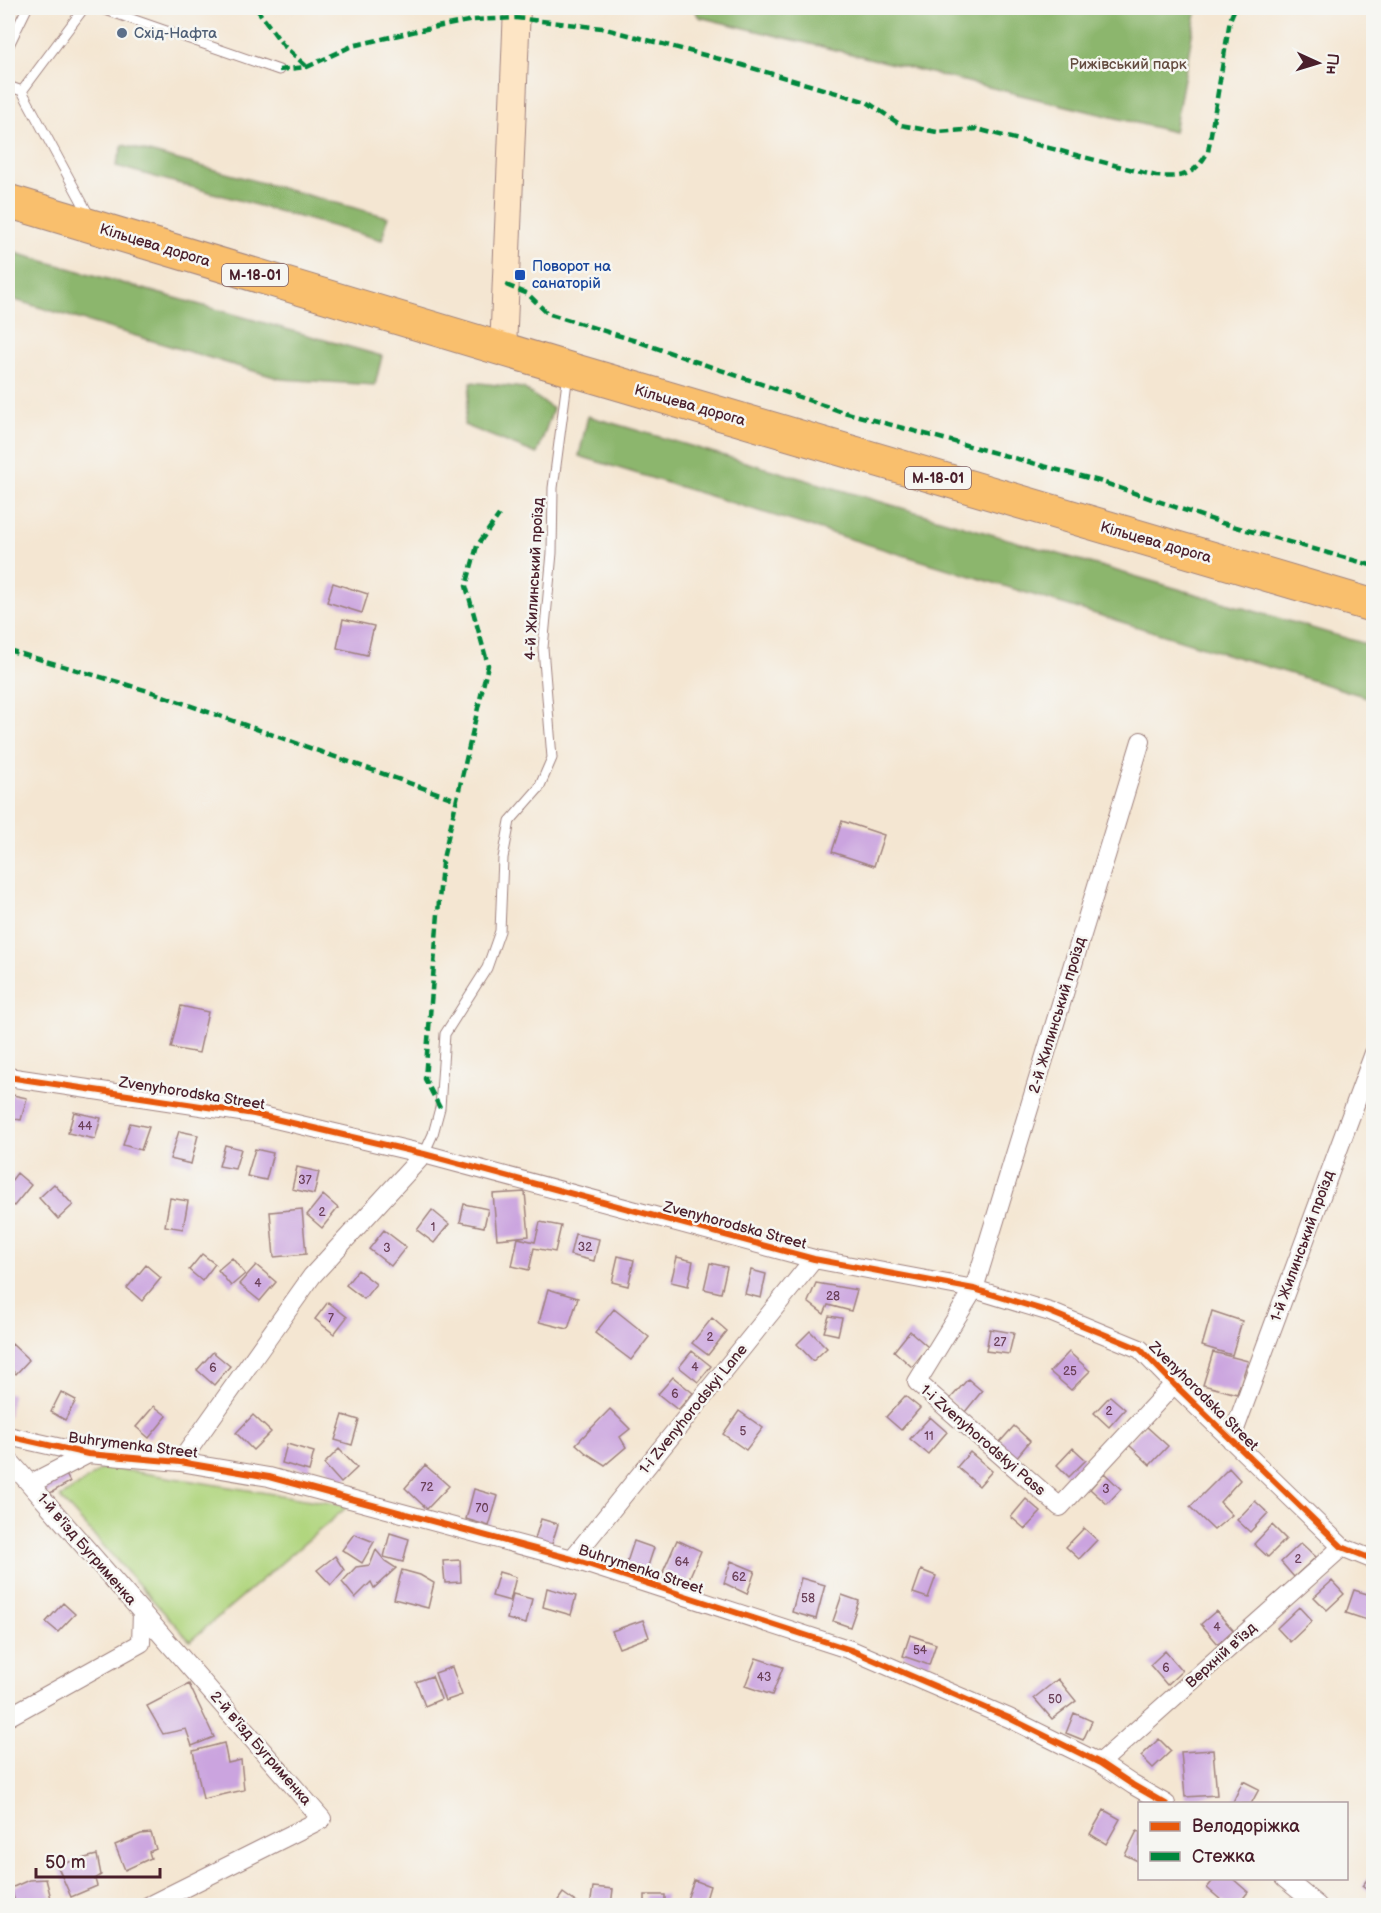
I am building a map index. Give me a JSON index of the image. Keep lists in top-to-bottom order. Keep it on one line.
{"streets":{"highway":["Кільцева дорога","М-18-01"],"street":["2-й Жилинський проїзд","Zvenyhorodska Street","1-й Жилинський проїзд","1-i Zvenyhorodskyi Lane","1-i Zvenyhorodskyi Pass","Buhrymenka Street","1-й в'їзд Бугрименка","Верхній в'їзд","2-й в'їзд Бугрименка"],"lane":["4-й Жилинський проїзд"]},"crossings":[["Кільцева дорога","4-й Жилинський проїзд"],["4-й Жилинський проїзд","Zvenyhorodska Street"],["2-й Жилинський проїзд","Zvenyhorodska Street"],["2-й Жилинський проїзд","1-i Zvenyhorodskyi Pass"],["Zvenyhorodska Street","1-й Жилинський проїзд"],["Zvenyhorodska Street","1-i Zvenyhorodskyi Lane"],["Zvenyhorodska Street","1-i Zvenyhorodskyi Pass"],["Zvenyhorodska Street","Верхній в'їзд"],["1-i Zvenyhorodskyi Lane","Buhrymenka Street"],["Buhrymenka Street","Верхній в'їзд"],["1-й в'їзд Бугрименка","2-й в'їзд Бугрименка"]],"parks":["Рижівський парк"],"places":{"other":["Схід-Нафта"],"transit":["Поворот на санаторій"]},"house_numbers":["44","37","2","1","32","3","4","28","7","2","27","4","6","25","6","2","5","11","72","3","70","2","64","62","58","4","54","6","43","50"],"legend":["Велодоріжка","Стежка"],"scale_bar":"50 m","north":"right"}
